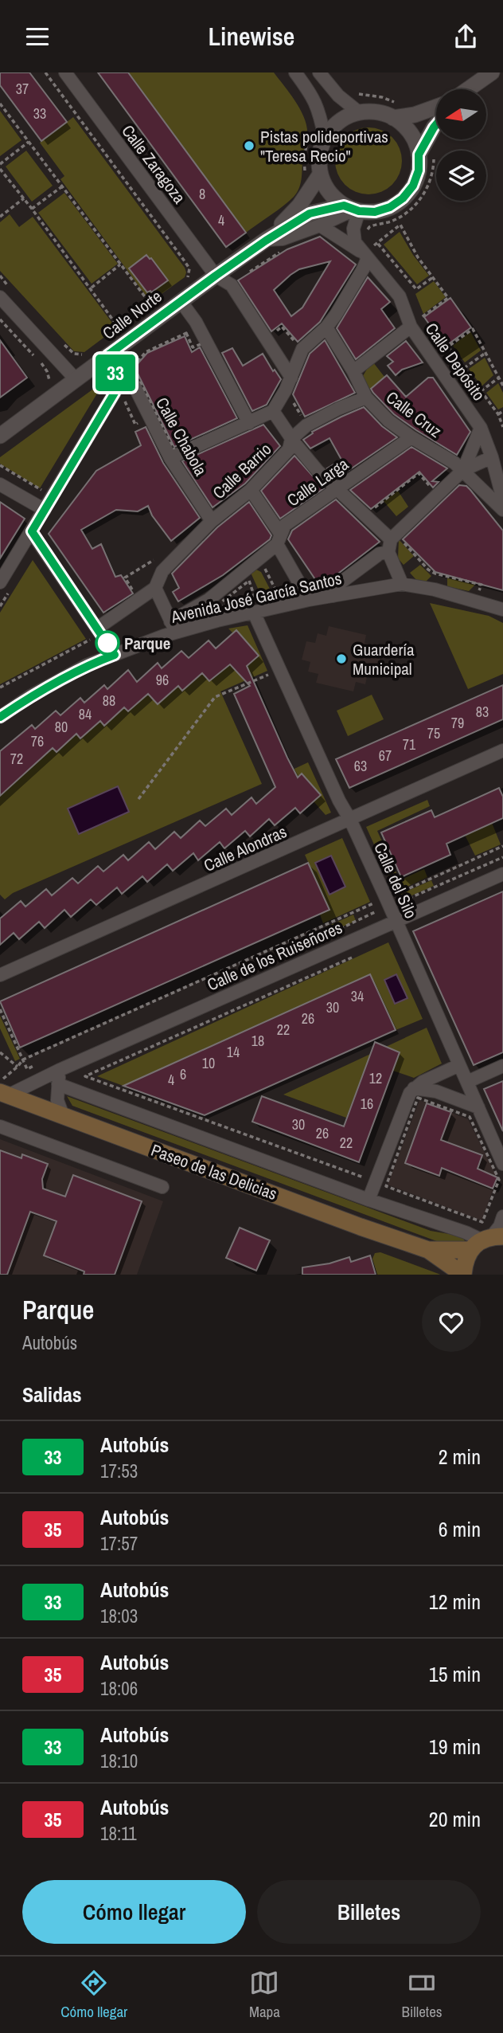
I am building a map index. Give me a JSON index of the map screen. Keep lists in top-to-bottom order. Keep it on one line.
{"streets":{"main road":["Paseo de las Delicias"],"street":["Calle Zaragoza","Calle Norte","Calle Depósito","Calle Cruz","Calle Chabola","Calle Barrio","Calle Larga","Avenida José García Santos","Calle Alondras","Calle del Silo","Calle de los Ruiseñores"]},"crossings":[["Calle Zaragoza","Calle Norte"],["Calle Norte","Calle Depósito"],["Calle Norte","Calle Chabola"],["Calle Cruz","Calle Barrio"],["Calle Cruz","Calle Larga"],["Calle Chabola","Calle Barrio"],["Calle Larga","Avenida José García Santos"],["Avenida José García Santos","Calle del Silo"],["Calle Alondras","Calle del Silo"],["Calle del Silo","Calle de los Ruiseñores"],["Calle de los Ruiseñores","Paseo de las Delicias"]],"places":["Pistas polideportivas \"Teresa Recio\"","Parque","Guardería Municipal"],"lines":["bus line 33"],"house_numbers":["37","33","8","4","96","88","83","84","79","80","75","76","71","67","72","63","34","30","26","22","18","14","10","6","12","4","16","30","26","22"],"north":"left","page":{"header":"Linewise","on_map":"33","heading":[["Parque","Autobús"],"Salidas"],"list":[{"mark":"33","name":"Autobús","note":"17:53","value":"2 min"},{"mark":"35","name":"Autobús","note":"17:57","value":"6 min"},{"mark":"33","name":"Autobús","note":"18:03","value":"12 min"},{"mark":"35","name":"Autobús","note":"18:06","value":"15 min"},{"mark":"33","name":"Autobús","note":"18:10","value":"19 min"},{"mark":"35","name":"Autobús","note":"18:11","value":"20 min"}],"buttons":["Cómo llegar","Billetes"],"tabs":["Cómo llegar","Mapa","Billetes"]}}
